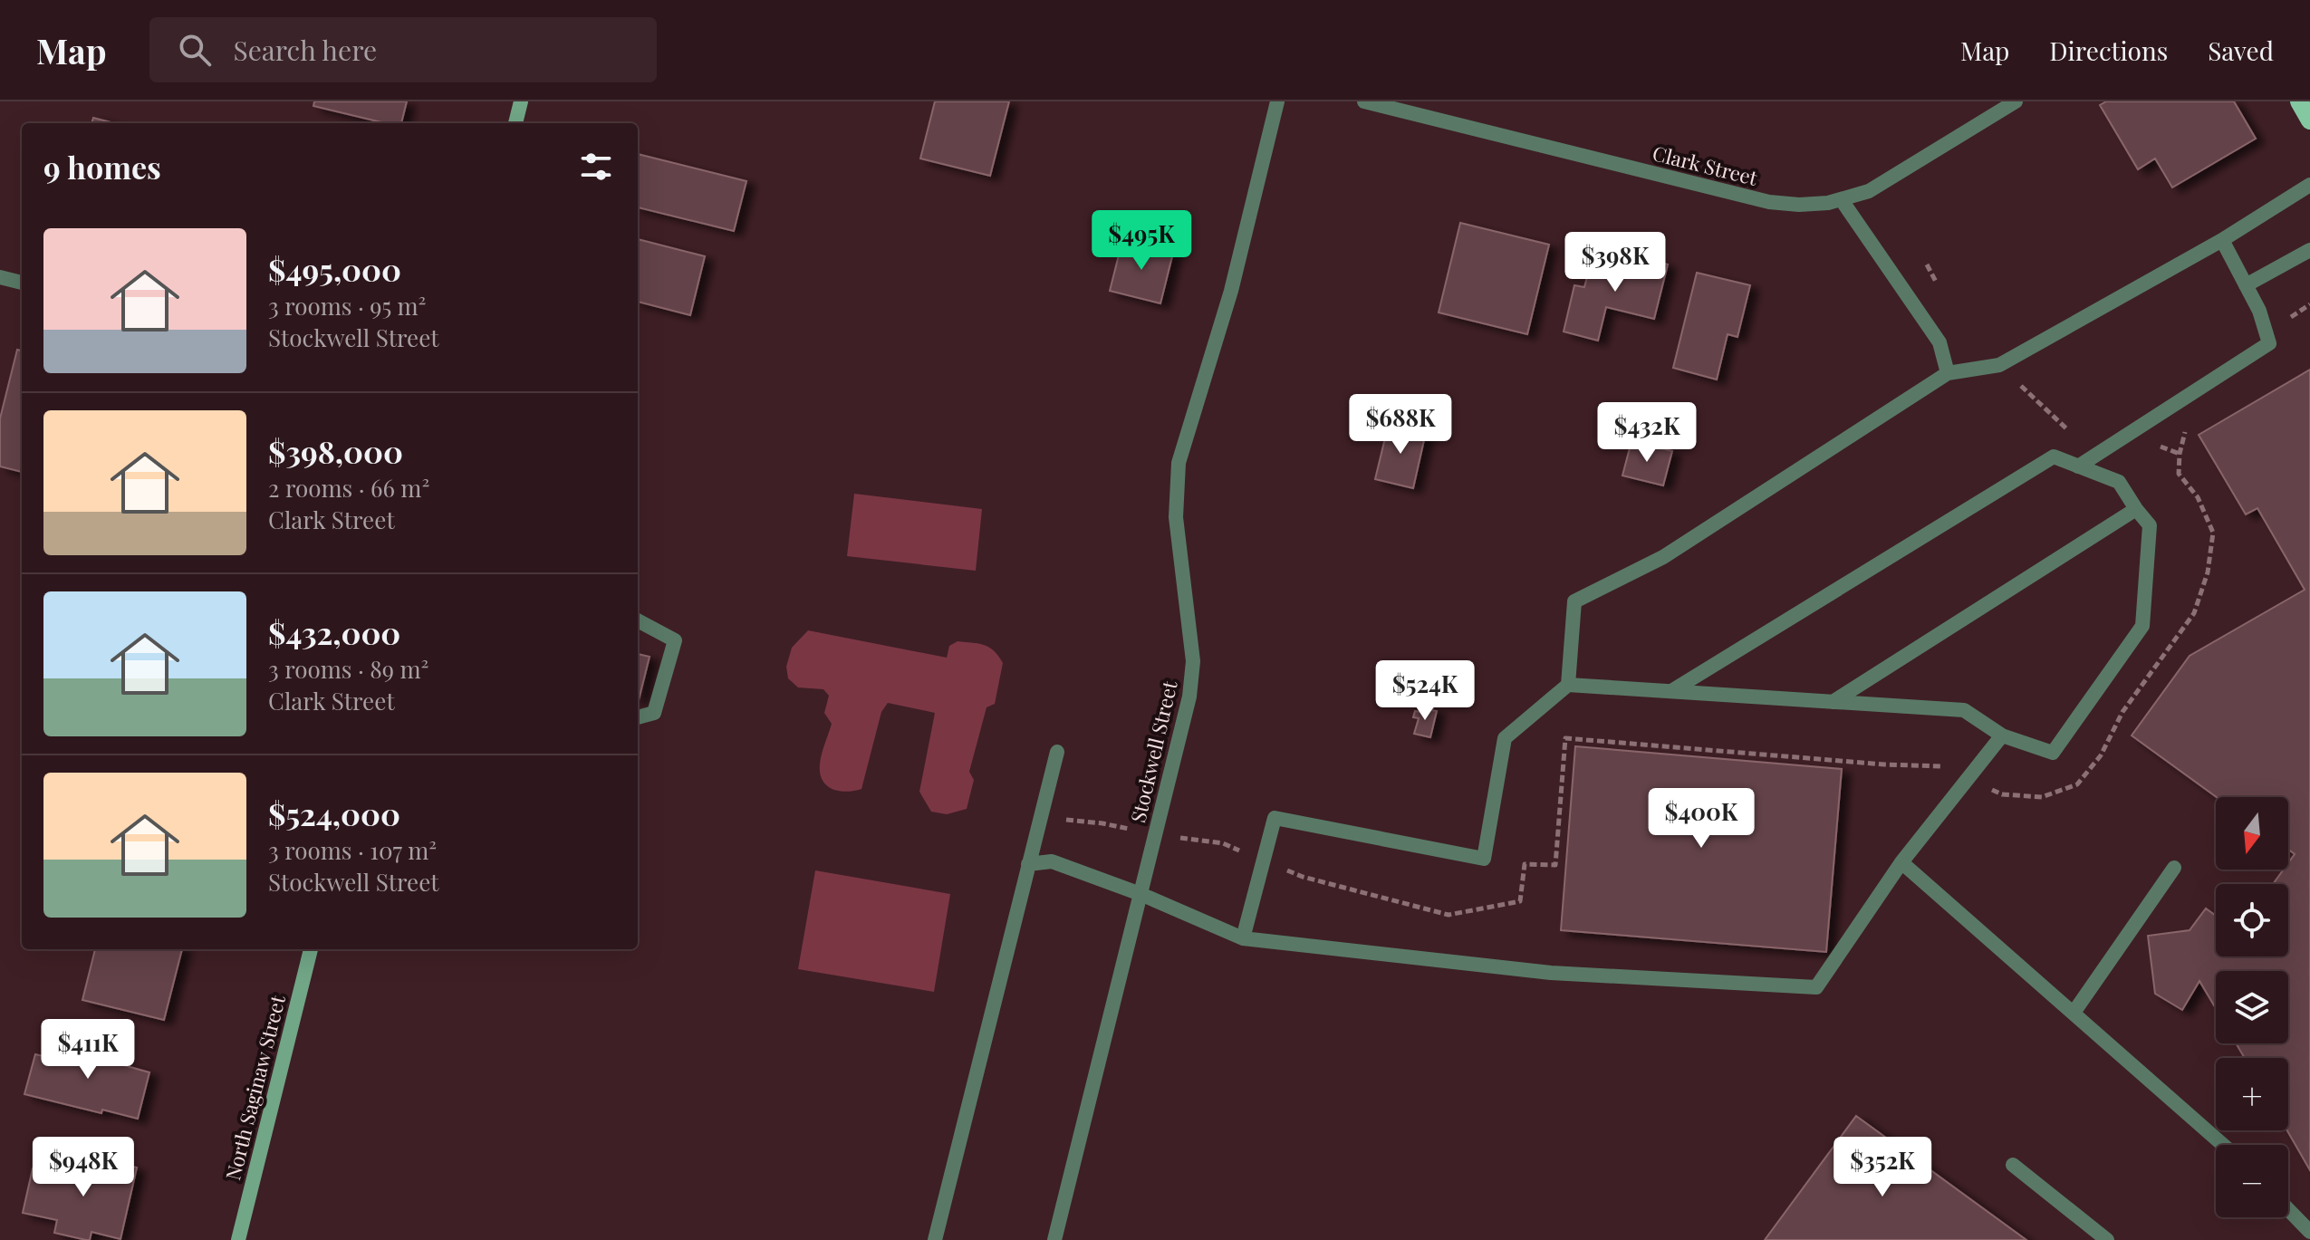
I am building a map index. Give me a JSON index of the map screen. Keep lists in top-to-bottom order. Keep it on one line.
{"streets":{"street":["Clark Street","Stockwell Street","North Saginaw Street"]},"north":"bottom","page":{"header":"Map","search":"Search here","nav":["Map","Directions","Saved"],"heading":"9 homes","price":["$495K","$398K","$688K","$432K","$524K","$400K","$411K","$948K","$352K"],"list":[{"name":"$495,000","note":"3 rooms · 95 m² · Stockwell Street"},{"name":"$398,000","note":"2 rooms · 66 m² · Clark Street"},{"name":"$432,000","note":"3 rooms · 89 m² · Clark Street"},{"name":"$524,000","note":"3 rooms · 107 m² · Stockwell Street"}],"map_buttons":["+","−"]}}
